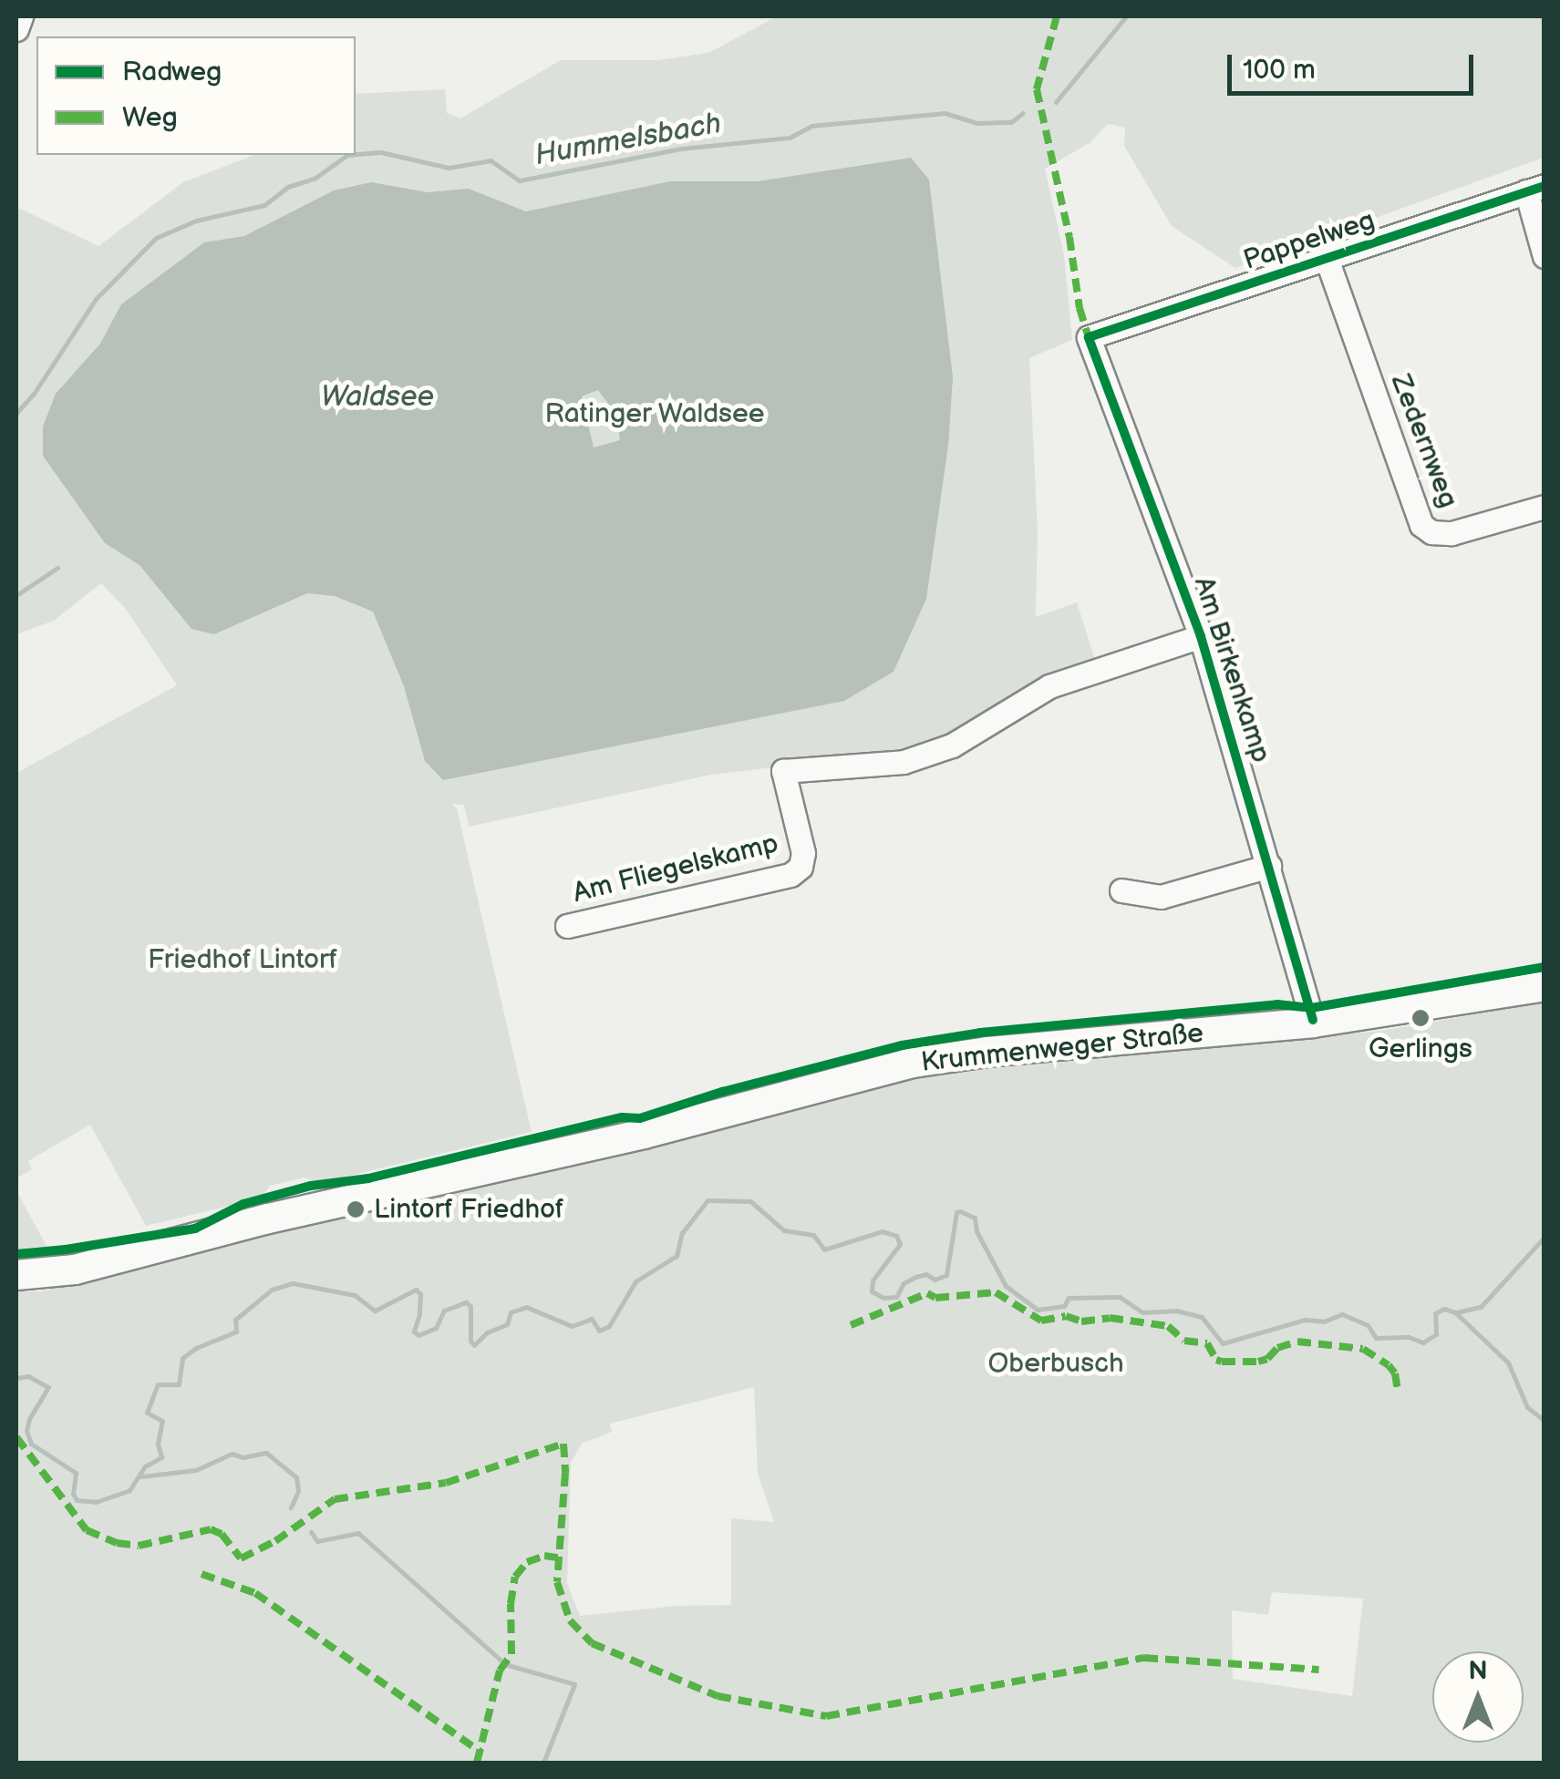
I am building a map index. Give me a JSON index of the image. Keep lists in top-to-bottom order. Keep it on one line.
{"streets":{"main road":["Krummenweger Straße"],"street":["Pappelweg","Zedernweg","Am Birkenkamp","Am Fliegelskamp"]},"crossings":[["Pappelweg","Zedernweg"],["Pappelweg","Am Birkenkamp"],["Am Birkenkamp","Am Fliegelskamp"],["Am Birkenkamp","Krummenweger Straße"]],"water":["Hummelsbach","Waldsee"],"parks":["Ratinger Waldsee","Friedhof Lintorf","Oberbusch"],"places":["Gerlings","Lintorf Friedhof"],"legend":["Radweg","Weg"],"scale_bar":"100 m","north":"top"}
